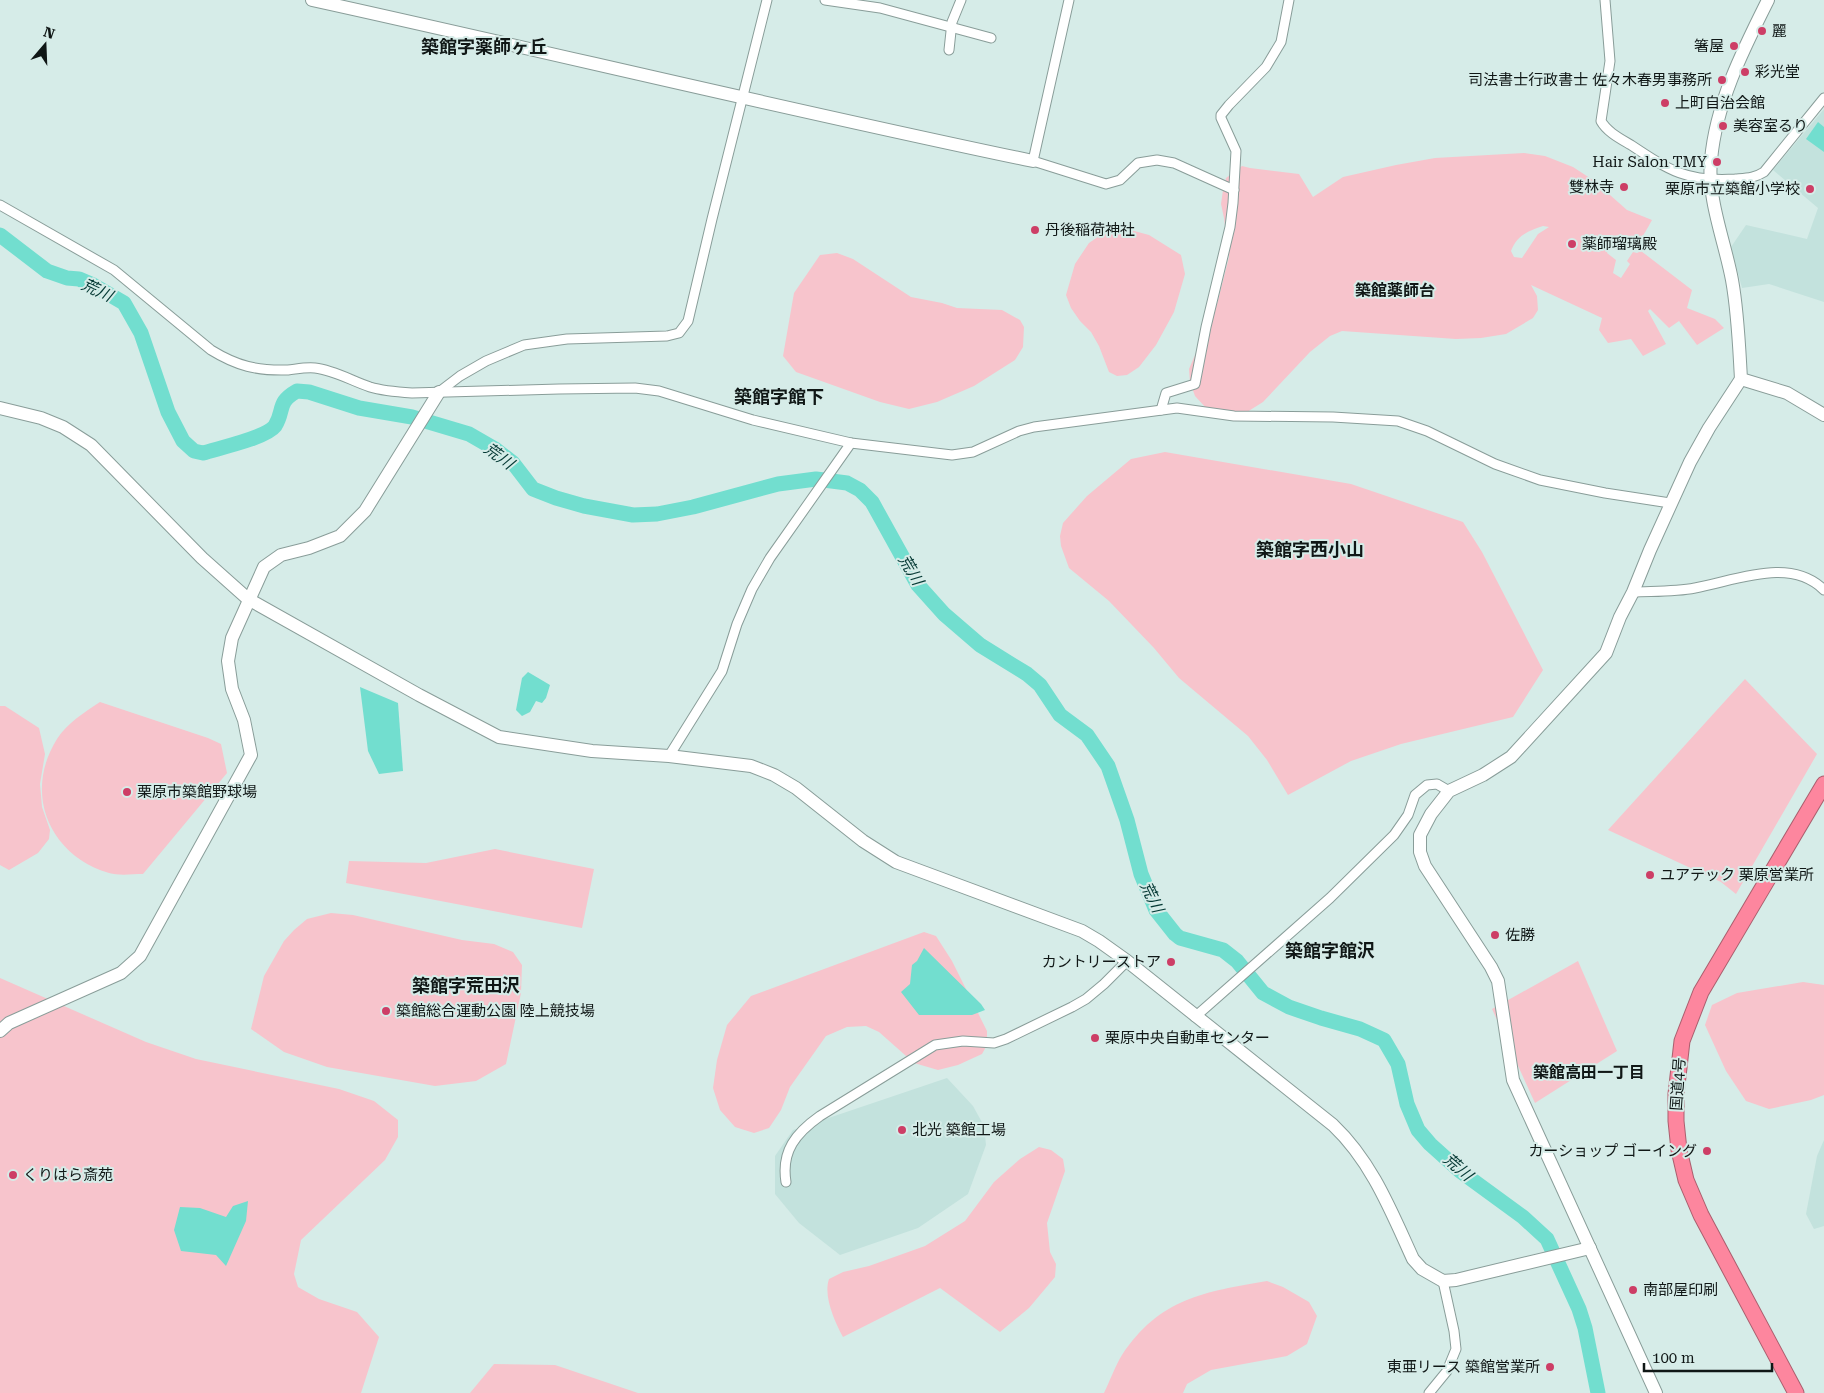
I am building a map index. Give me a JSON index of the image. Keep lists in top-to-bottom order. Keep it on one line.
{"streets":{"highway":["国道4号"]},"districts":["築館字薬師ヶ丘","築館薬師台","築館字館下","築館字西小山","築館字館沢","築館字荒田沢","築館高田一丁目"],"water":["荒川"],"places":["麗","箸屋","彩光堂","司法書士行政書士 佐々木春男事務所","上町自治会館","美容室るり","Hair Salon TMY","雙林寺","栗原市立築館小学校","丹後稲荷神社","薬師瑠璃殿","栗原市築館野球場","ユアテック 栗原営業所","佐勝","カントリーストア","築館総合運動公園 陸上競技場","栗原中央自動車センター","北光 築館工場","カーショップ ゴーイング","くりはら斎苑","南部屋印刷","東亜リース 築館営業所"],"scale_bar":"100 m","north":"top"}
